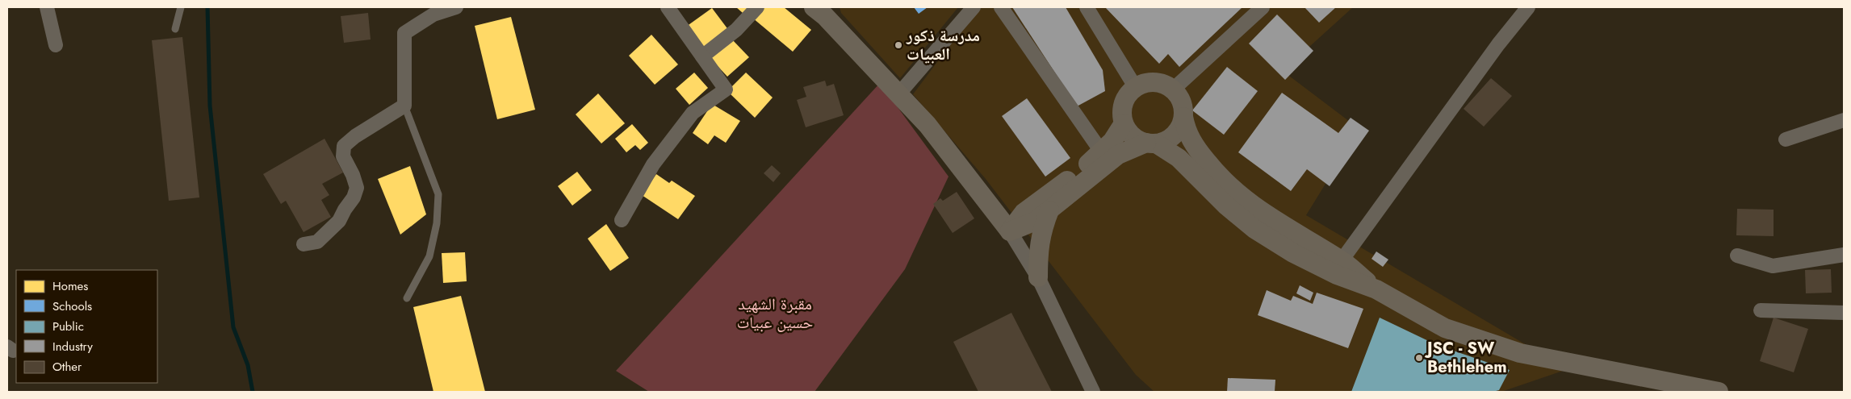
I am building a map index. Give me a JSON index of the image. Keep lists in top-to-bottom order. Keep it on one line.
{"parks":["مقبرة الشهيد حسين عبيات"],"places":["مدرسة ذكور العبيات","JSC - SW Bethlehem"],"legend":["Homes","Schools","Public","Industry","Other"]}
